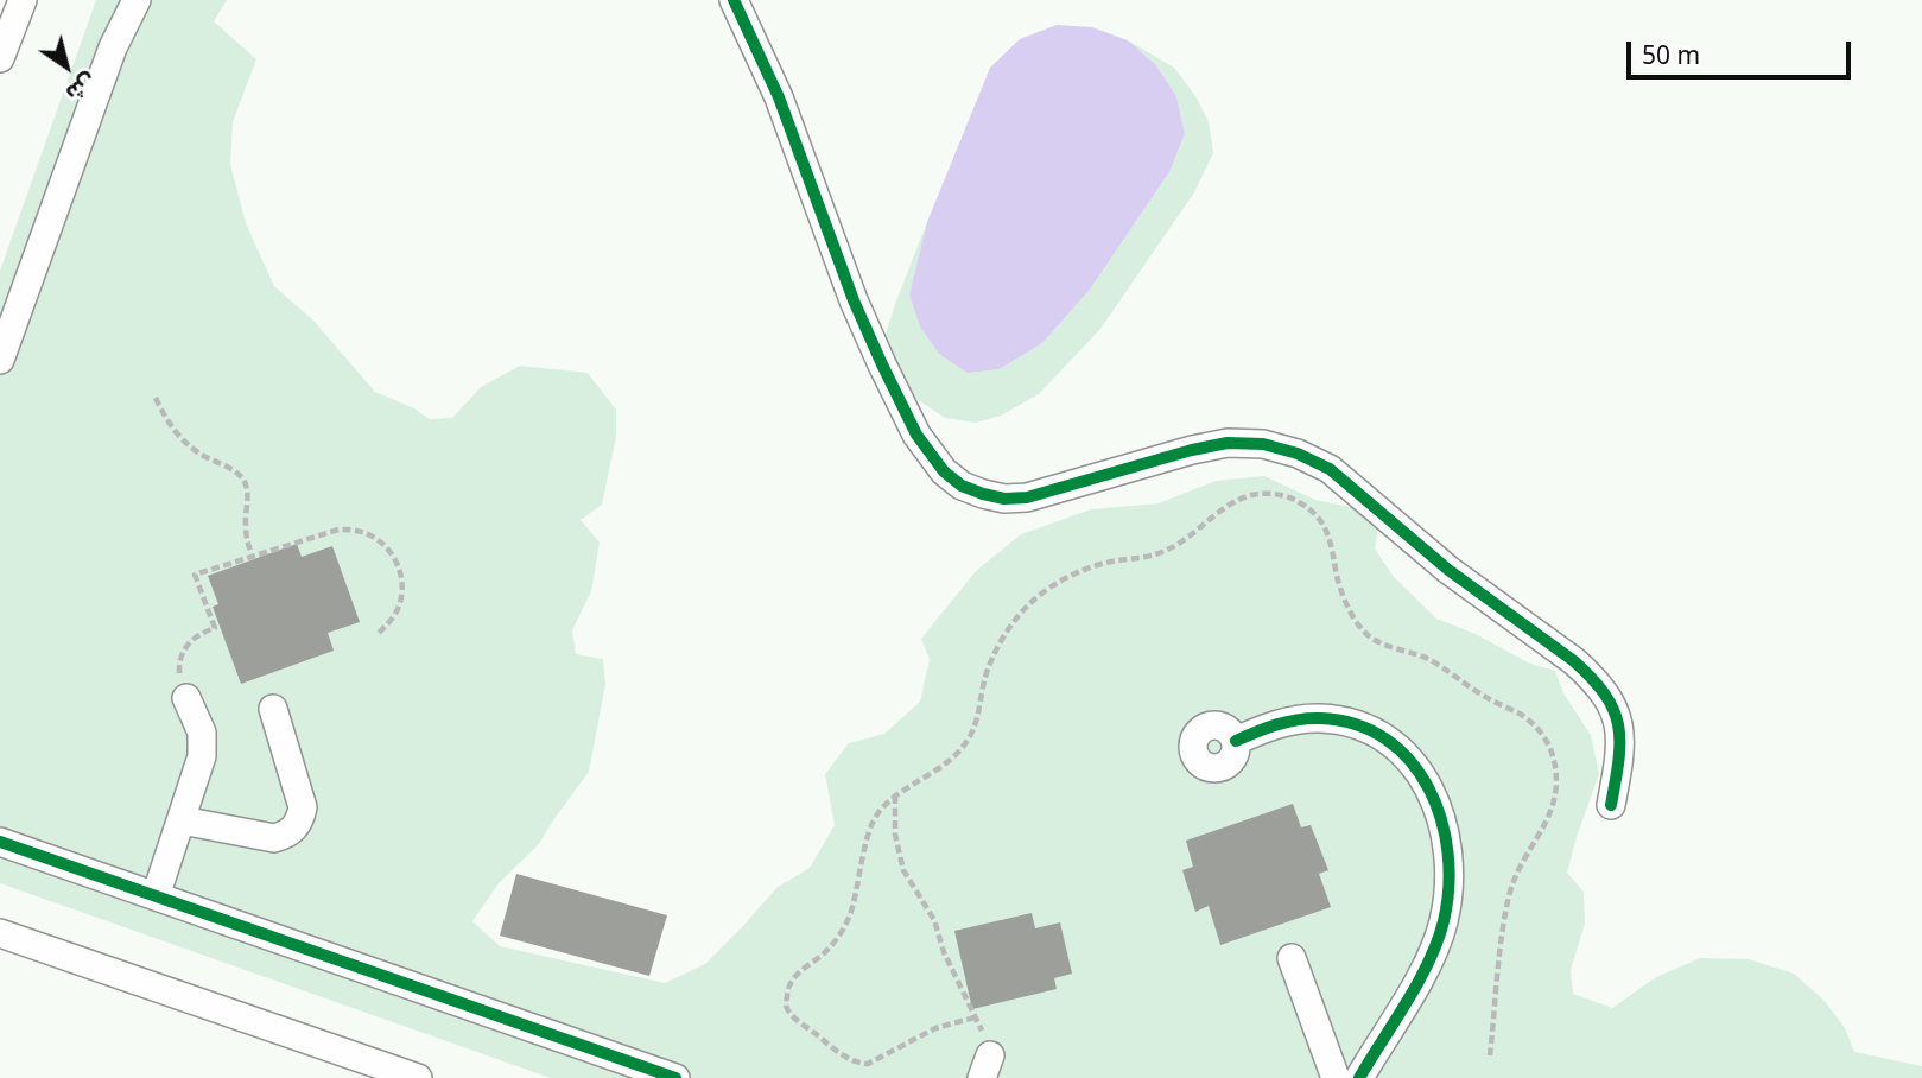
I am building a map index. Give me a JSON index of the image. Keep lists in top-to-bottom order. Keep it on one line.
{"scale_bar":"50 m","north":"bottom right"}
